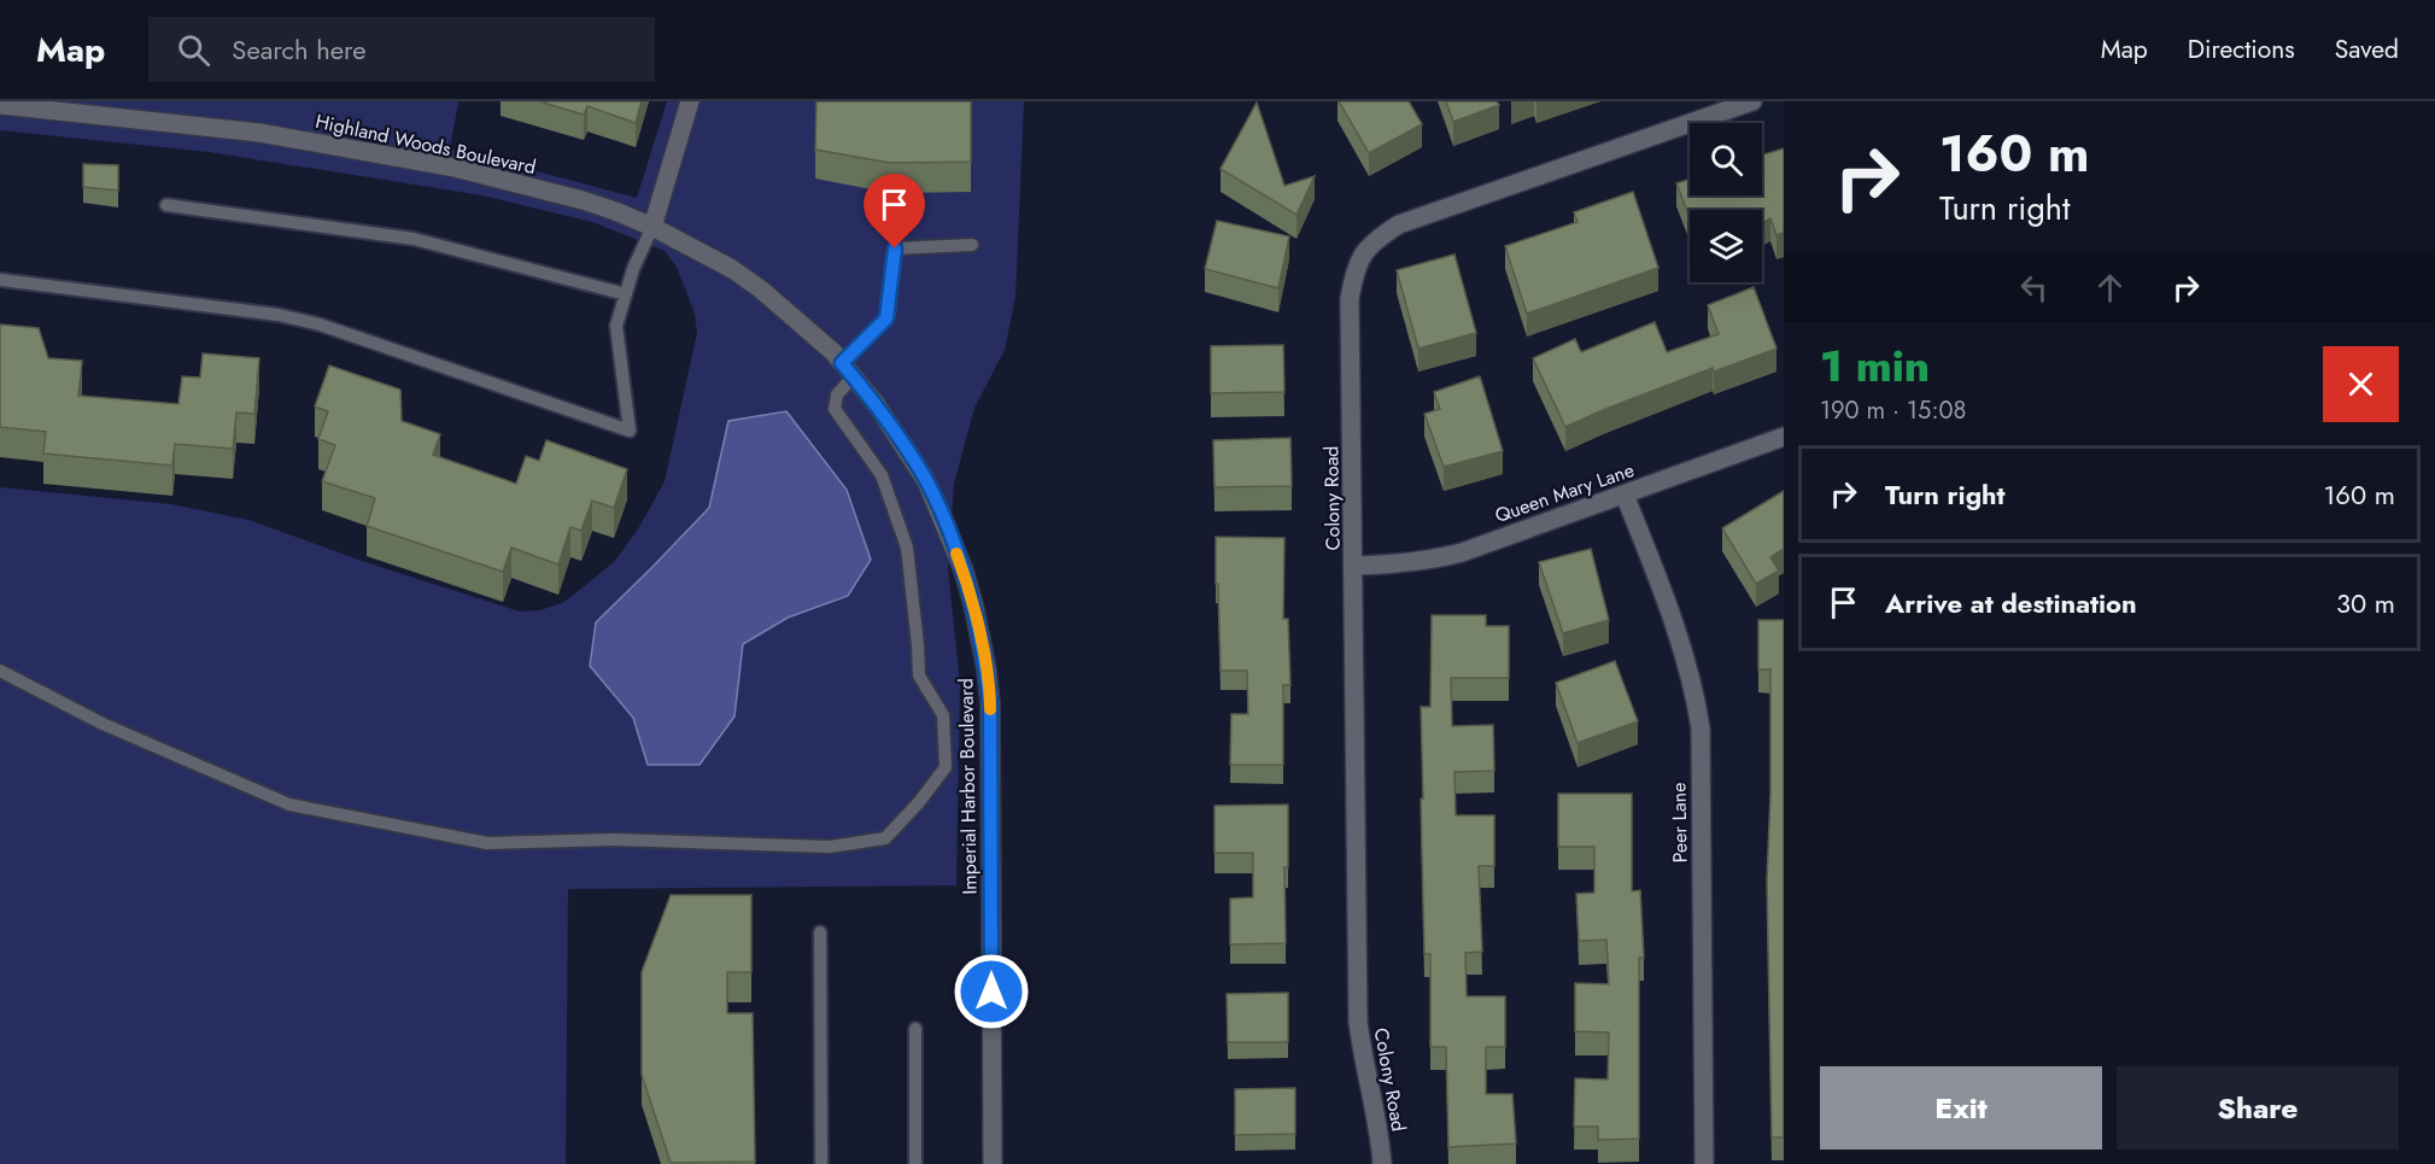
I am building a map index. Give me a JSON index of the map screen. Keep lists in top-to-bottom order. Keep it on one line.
{"streets":{"street":["Highland Woods Boulevard","Queen Mary Lane","Colony Road","Imperial Harbor Boulevard","Peer Lane"]},"crossings":[["Highland Woods Boulevard","Imperial Harbor Boulevard"],["Queen Mary Lane","Colony Road"],["Queen Mary Lane","Peer Lane"]],"page":{"header":"Map","search":"Search here","nav":["Map","Directions","Saved"],"turn":["160 m","Turn right"],"heading":["1 min","190 m · 15:08"],"list":[{"name":"Turn right","value":"160 m"},{"name":"Arrive at destination","value":"30 m"}],"buttons":["Exit","Share"]}}
